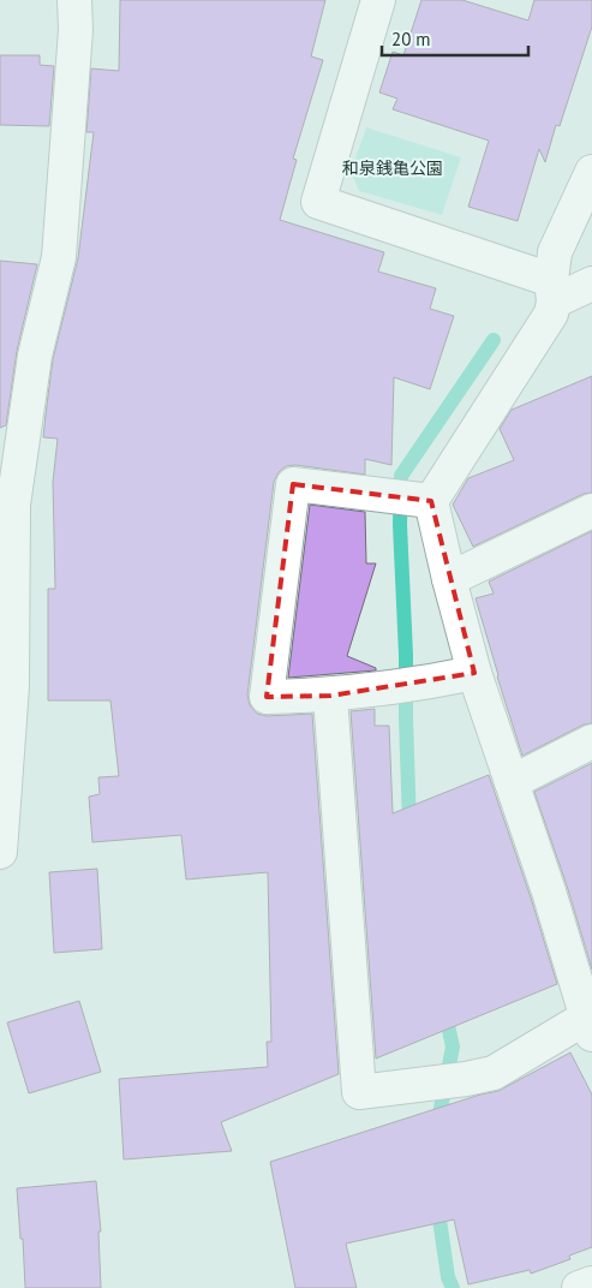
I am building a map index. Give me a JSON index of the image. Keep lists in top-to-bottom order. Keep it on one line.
{"parks":["和泉銭亀公園"],"scale_bar":"20 m"}
